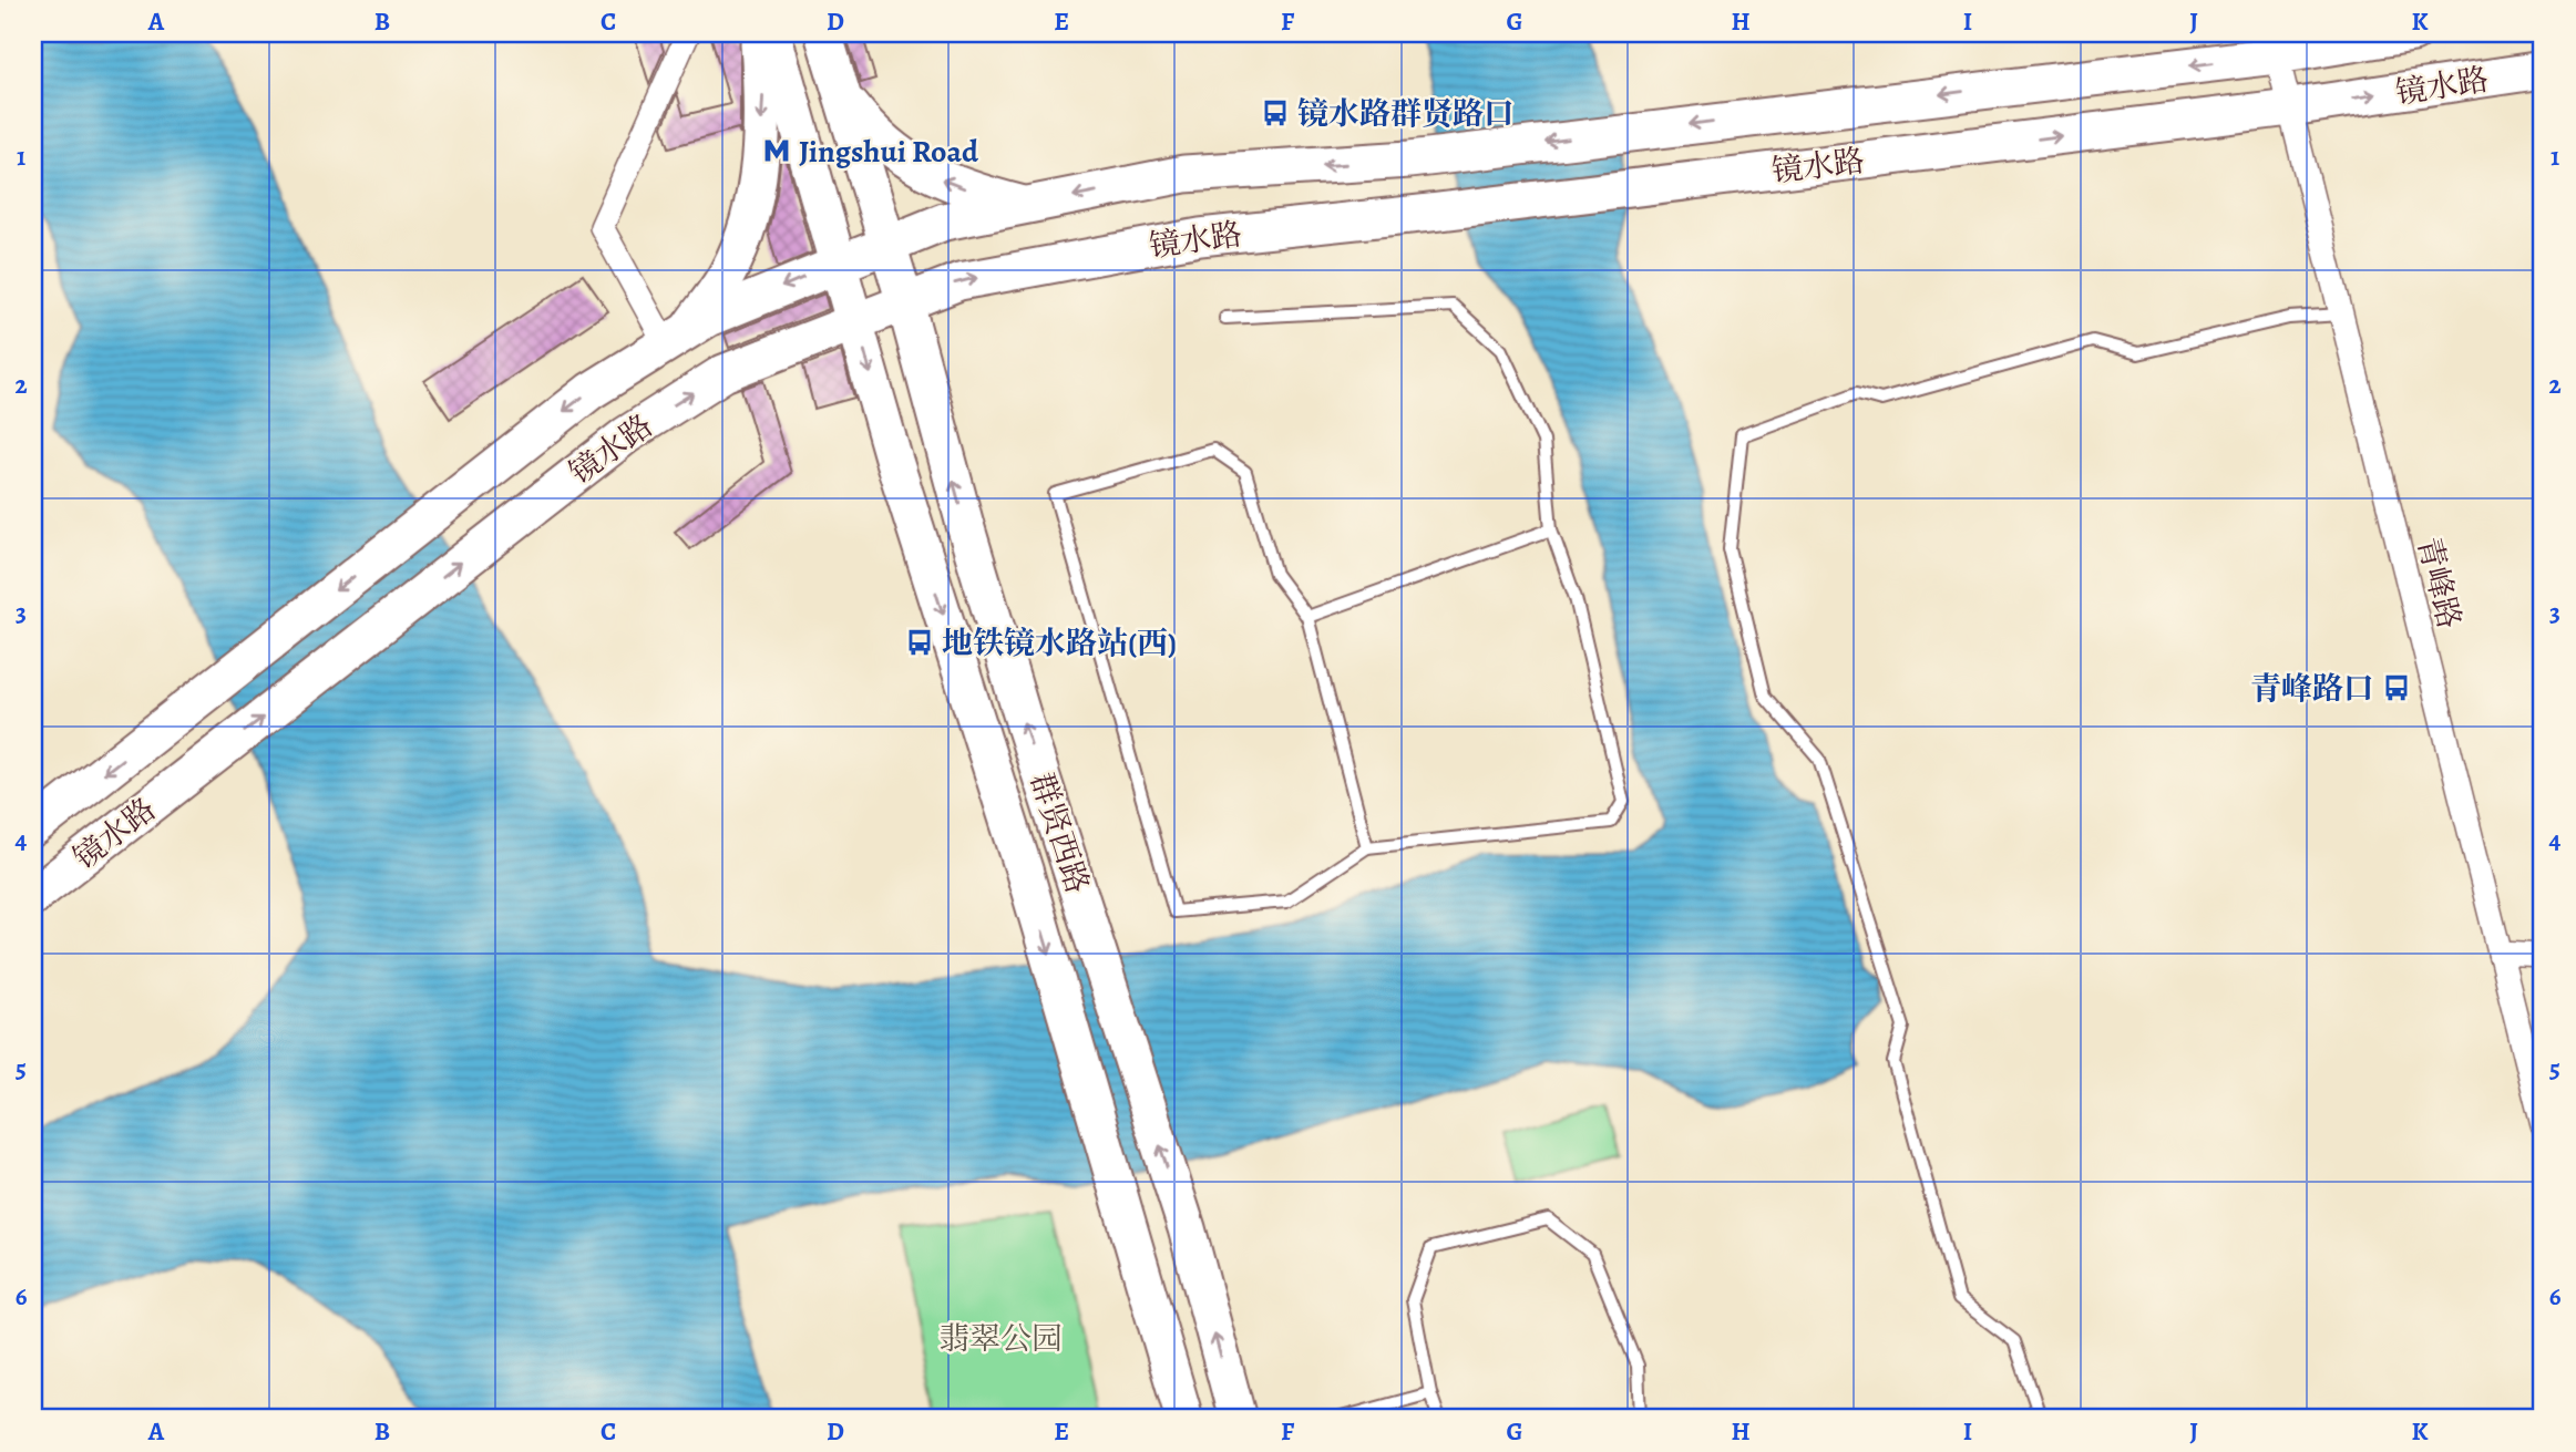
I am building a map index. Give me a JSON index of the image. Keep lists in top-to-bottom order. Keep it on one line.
{"streets":{"main road":["镜水路","群贤西路"],"street":["青峰路"]},"crossings":[["镜水路","青峰路"],["镜水路","群贤西路"]],"parks":["翡翠公园"],"places":{"bus stop":["镜水路群贤路口","地铁镜水路站(西)","青峰路口"],"metro station":["Jingshui Road"]},"grid":{"columns":["A","B","C","D","E","F","G","H","I","J","K"],"rows":["1","2","3","4","5","6"]}}
